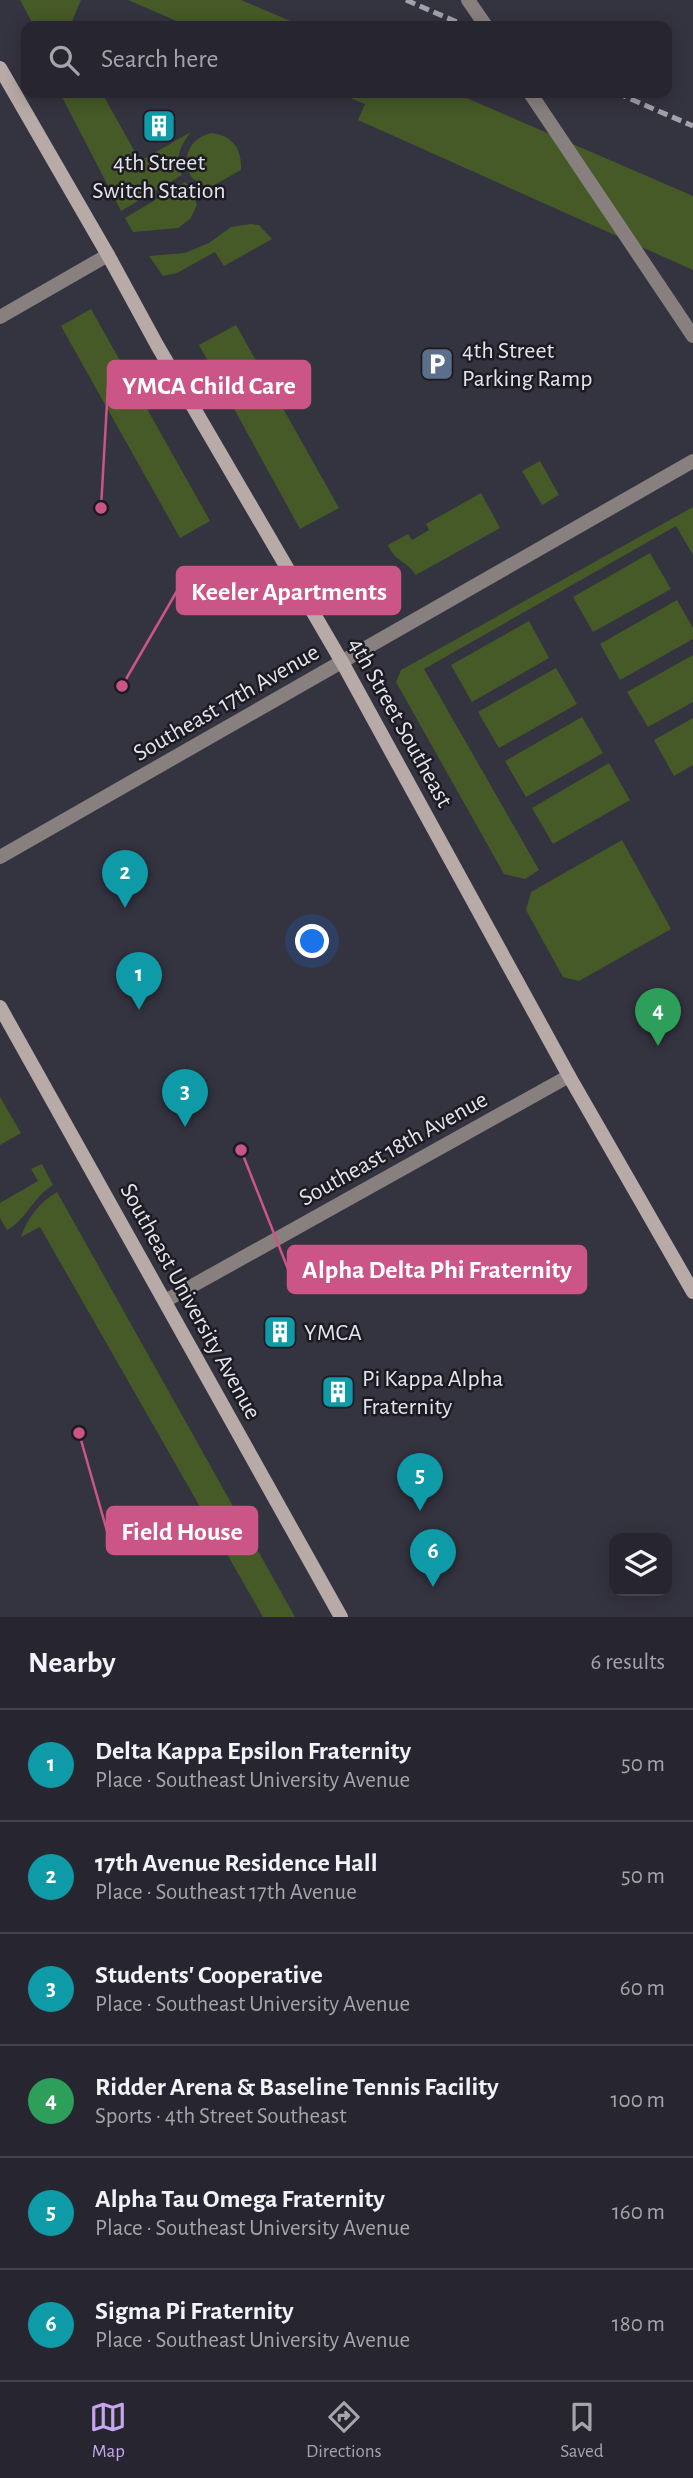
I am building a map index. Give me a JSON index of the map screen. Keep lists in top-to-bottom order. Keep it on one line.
{"streets":{"main road":["4th Street Southeast","Southeast University Avenue"],"street":["Southeast 17th Avenue","Southeast 18th Avenue"]},"crossings":[["Southeast 17th Avenue","4th Street Southeast"],["4th Street Southeast","Southeast 18th Avenue"],["Southeast 18th Avenue","Southeast University Avenue"]],"places":{"building":["4th Street Switch Station","YMCA","Pi Kappa Alpha Fraternity"],"parking":["4th Street Parking Ramp"],"other":["YMCA Child Care","Keeler Apartments","Alpha Delta Phi Fraternity","Field House"]},"page":{"search":"Search here","pins":["2","1","4","3","5","6"],"heading":["Nearby","6 results"],"list":[{"mark":"1","name":"Delta Kappa Epsilon Fraternity","note":"Place · Southeast University Avenue","value":"50 m"},{"mark":"2","name":"17th Avenue Residence Hall","note":"Place · Southeast 17th Avenue","value":"50 m"},{"mark":"3","name":"Students' Cooperative","note":"Place · Southeast University Avenue","value":"60 m"},{"mark":"4","name":"Ridder Arena & Baseline Tennis Facility","note":"Sports · 4th Street Southeast","value":"100 m"},{"mark":"5","name":"Alpha Tau Omega Fraternity","note":"Place · Southeast University Avenue","value":"160 m"},{"mark":"6","name":"Sigma Pi Fraternity","note":"Place · Southeast University Avenue","value":"180 m"}],"nav":["Map","Directions","Saved"]}}
